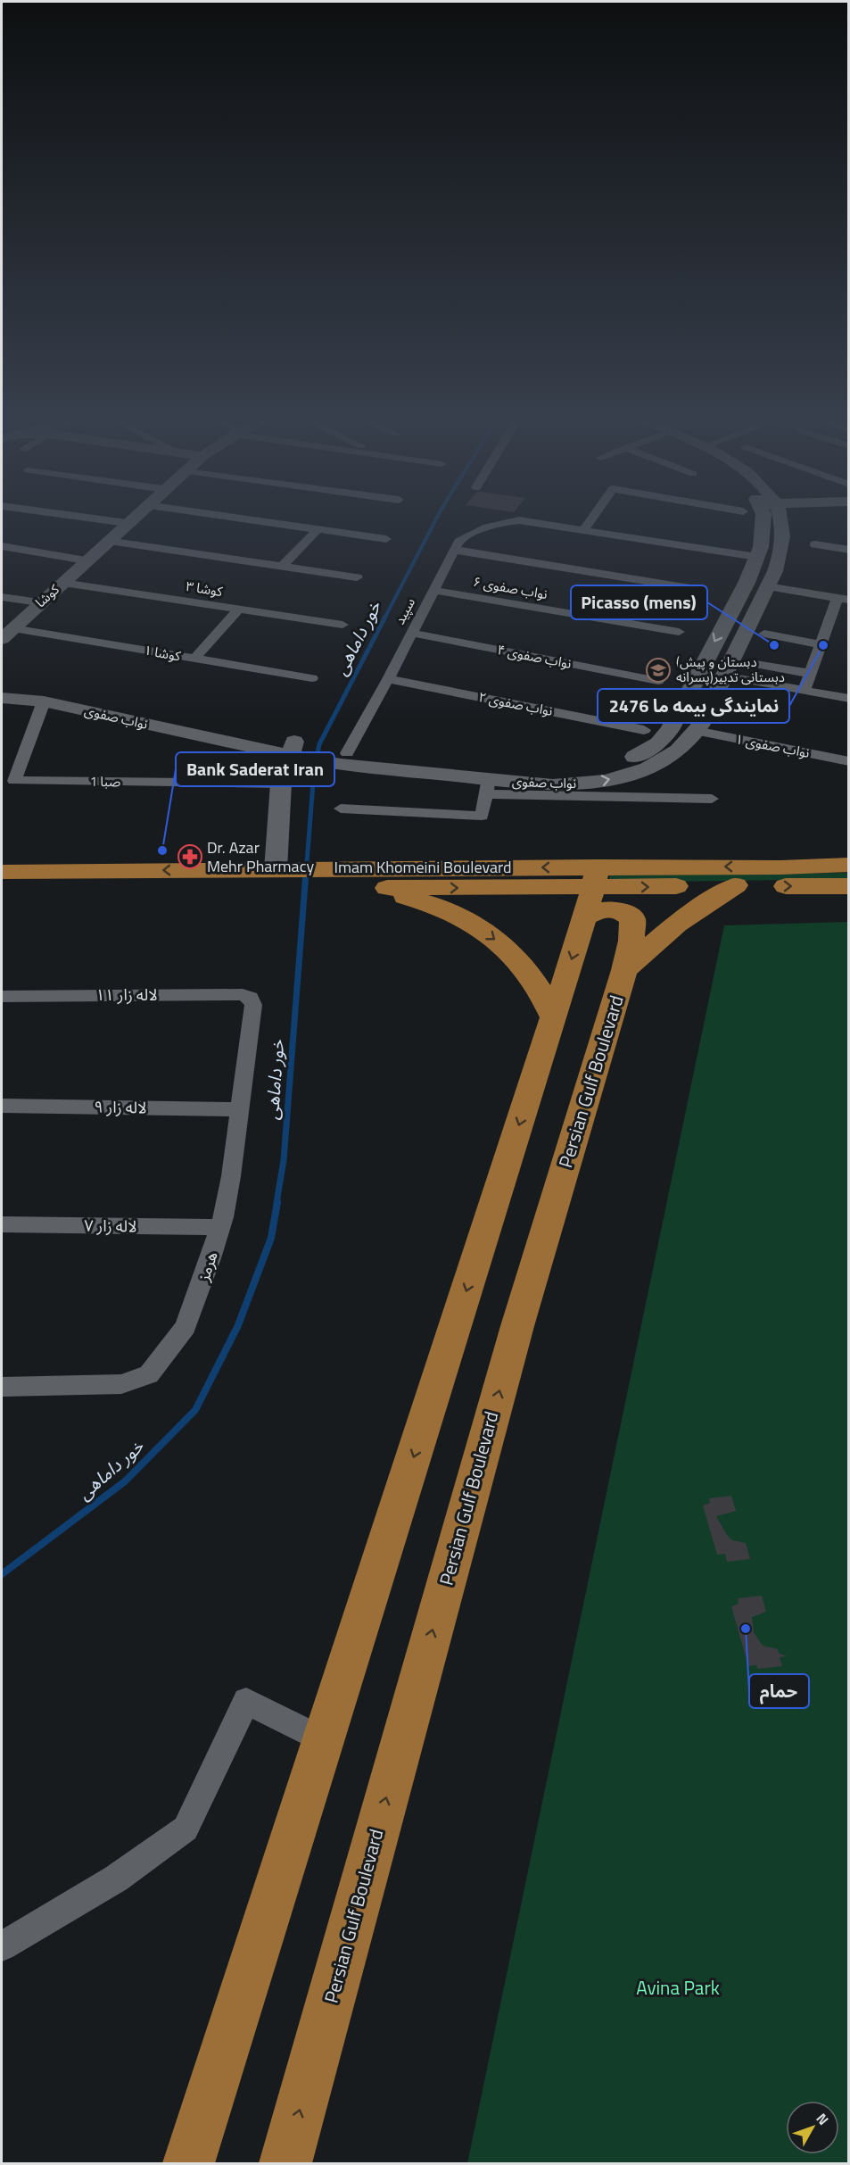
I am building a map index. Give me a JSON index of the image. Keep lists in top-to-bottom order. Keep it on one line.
{"streets":{"main road":["Imam Khomeini Boulevard","Persian Gulf Boulevard"],"street":["نواب صفوی ۶","کوشا ۳","کوشا","سپید","کوشا ۱","نواب صفوی ۴","نواب صفوی ۲","نواب صفوی","نواب صفوی ۱","صبا 1","لاله زار ۱۱","لاله زار ۹","لاله زار ۷","هرمز"]},"crossings":[["نواب صفوی ۶","سپید"],["کوشا ۳","کوشا"],["کوشا","کوشا ۱"],["سپید","نواب صفوی ۴"],["سپید","نواب صفوی ۲"],["سپید","نواب صفوی"],["نواب صفوی","نواب صفوی ۱"],["نواب صفوی","صبا 1"],["Imam Khomeini Boulevard","Persian Gulf Boulevard"],["لاله زار ۱۱","هرمز"],["لاله زار ۹","هرمز"],["لاله زار ۷","هرمز"]],"water":["خور داماهی"],"parks":["Avina Park"],"places":{"other":["Picasso (mens)","نمایندگی بیمه ما 2476","Bank Saderat Iran","حمام"],"school or university":["(دبستان و پیش دبستانی تدبیر(پسرانه"],"pharmacy":["Dr. Azar Mehr Pharmacy"]},"north":"top right"}
